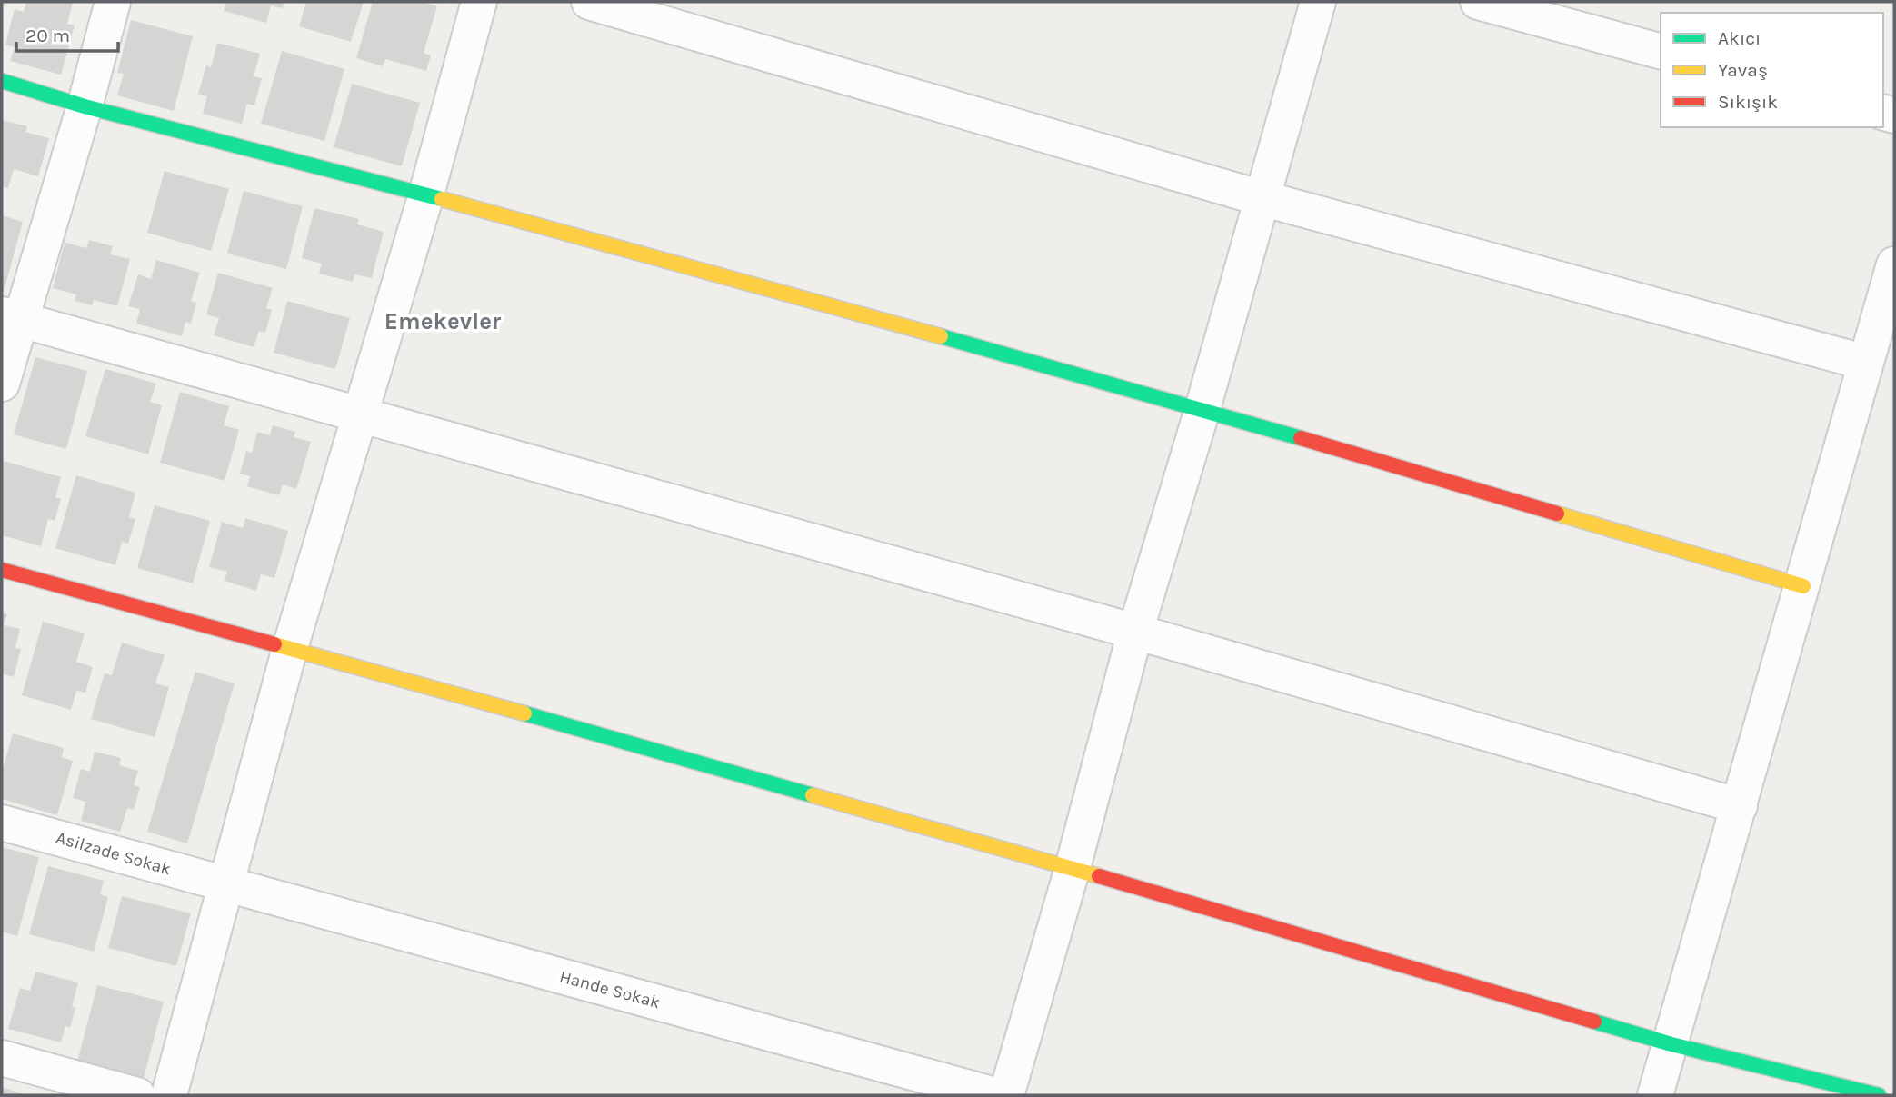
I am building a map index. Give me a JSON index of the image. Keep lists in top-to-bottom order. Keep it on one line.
{"streets":{"street":["Asilzade Sokak","Hande Sokak"]},"crossings":[["Asilzade Sokak","Hande Sokak"]],"districts":["Emekevler"],"legend":["Akıcı","Yavaş","Sıkışık"],"scale_bar":"20 m"}
